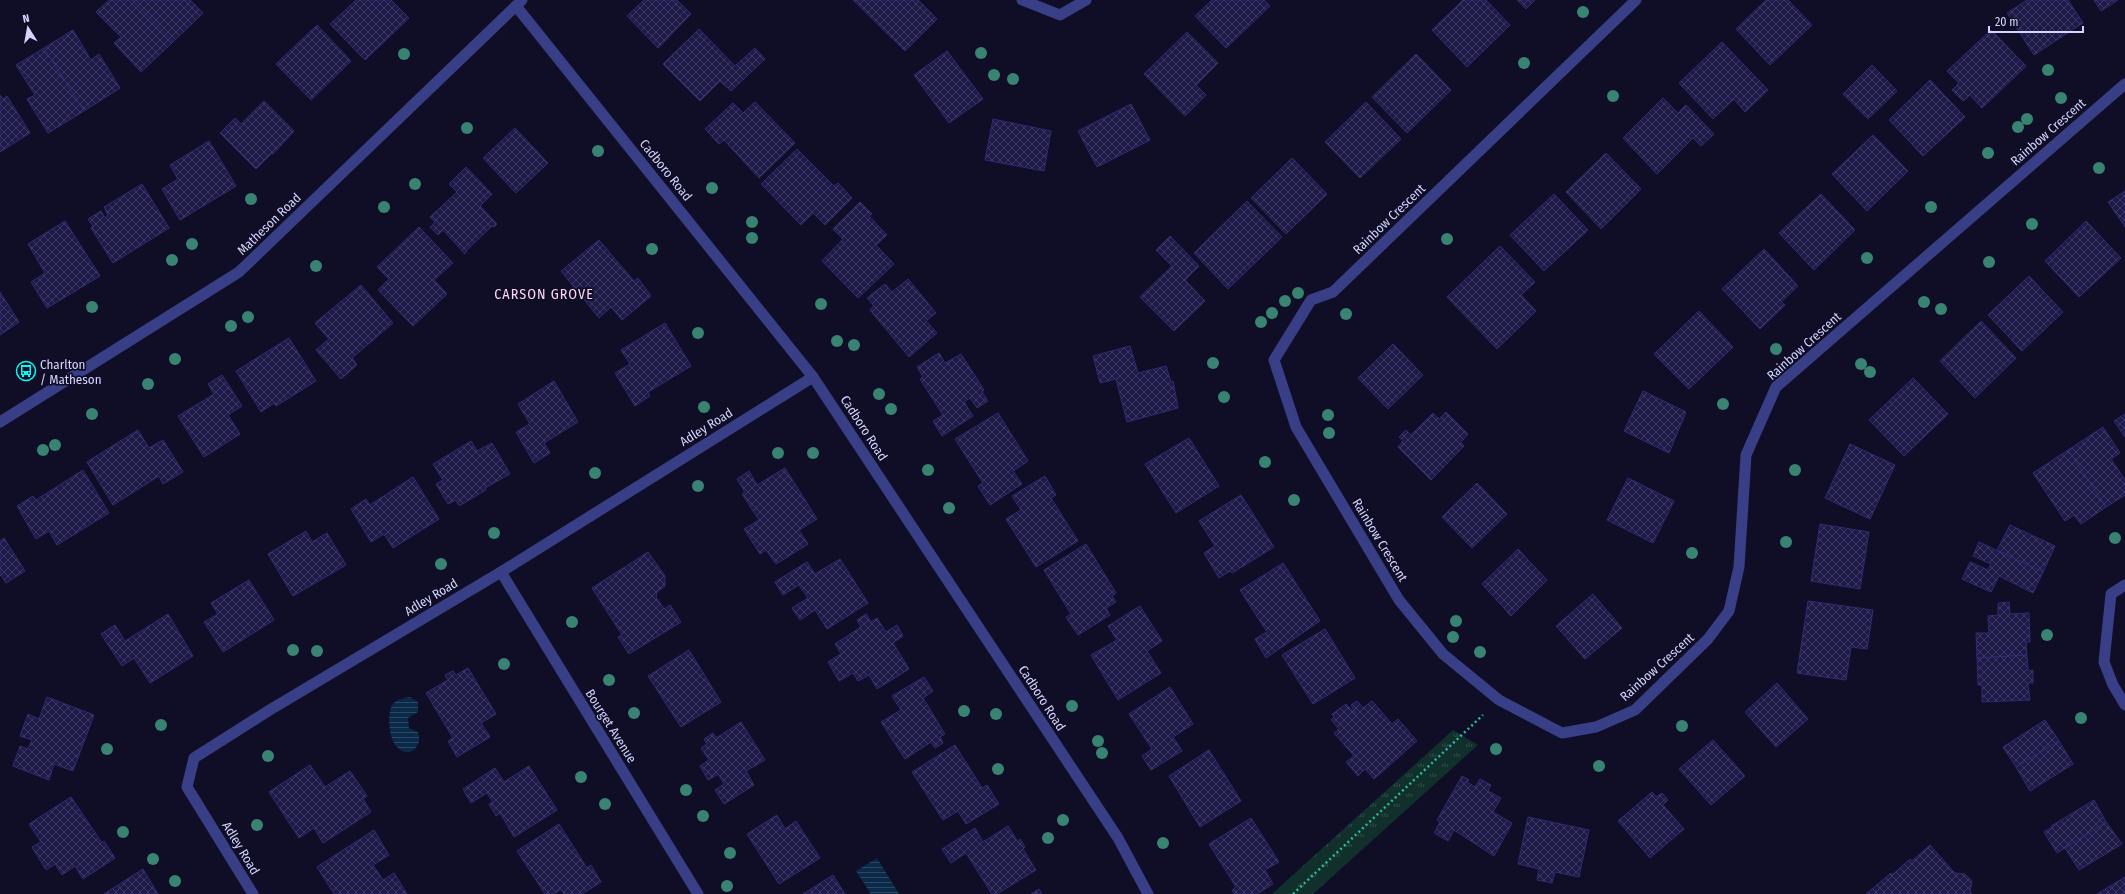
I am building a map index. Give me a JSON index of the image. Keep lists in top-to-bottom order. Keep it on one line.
{"streets":{"street":["Rainbow Crescent","Cadboro Road","Matheson Road","Adley Road","Bourget Avenue"]},"crossings":[["Cadboro Road","Matheson Road"],["Cadboro Road","Adley Road"],["Adley Road","Bourget Avenue"]],"districts":["CARSON GROVE"],"places":{"bus stop":["Charlton / Matheson"]},"scale_bar":"20 m","north":"top"}
